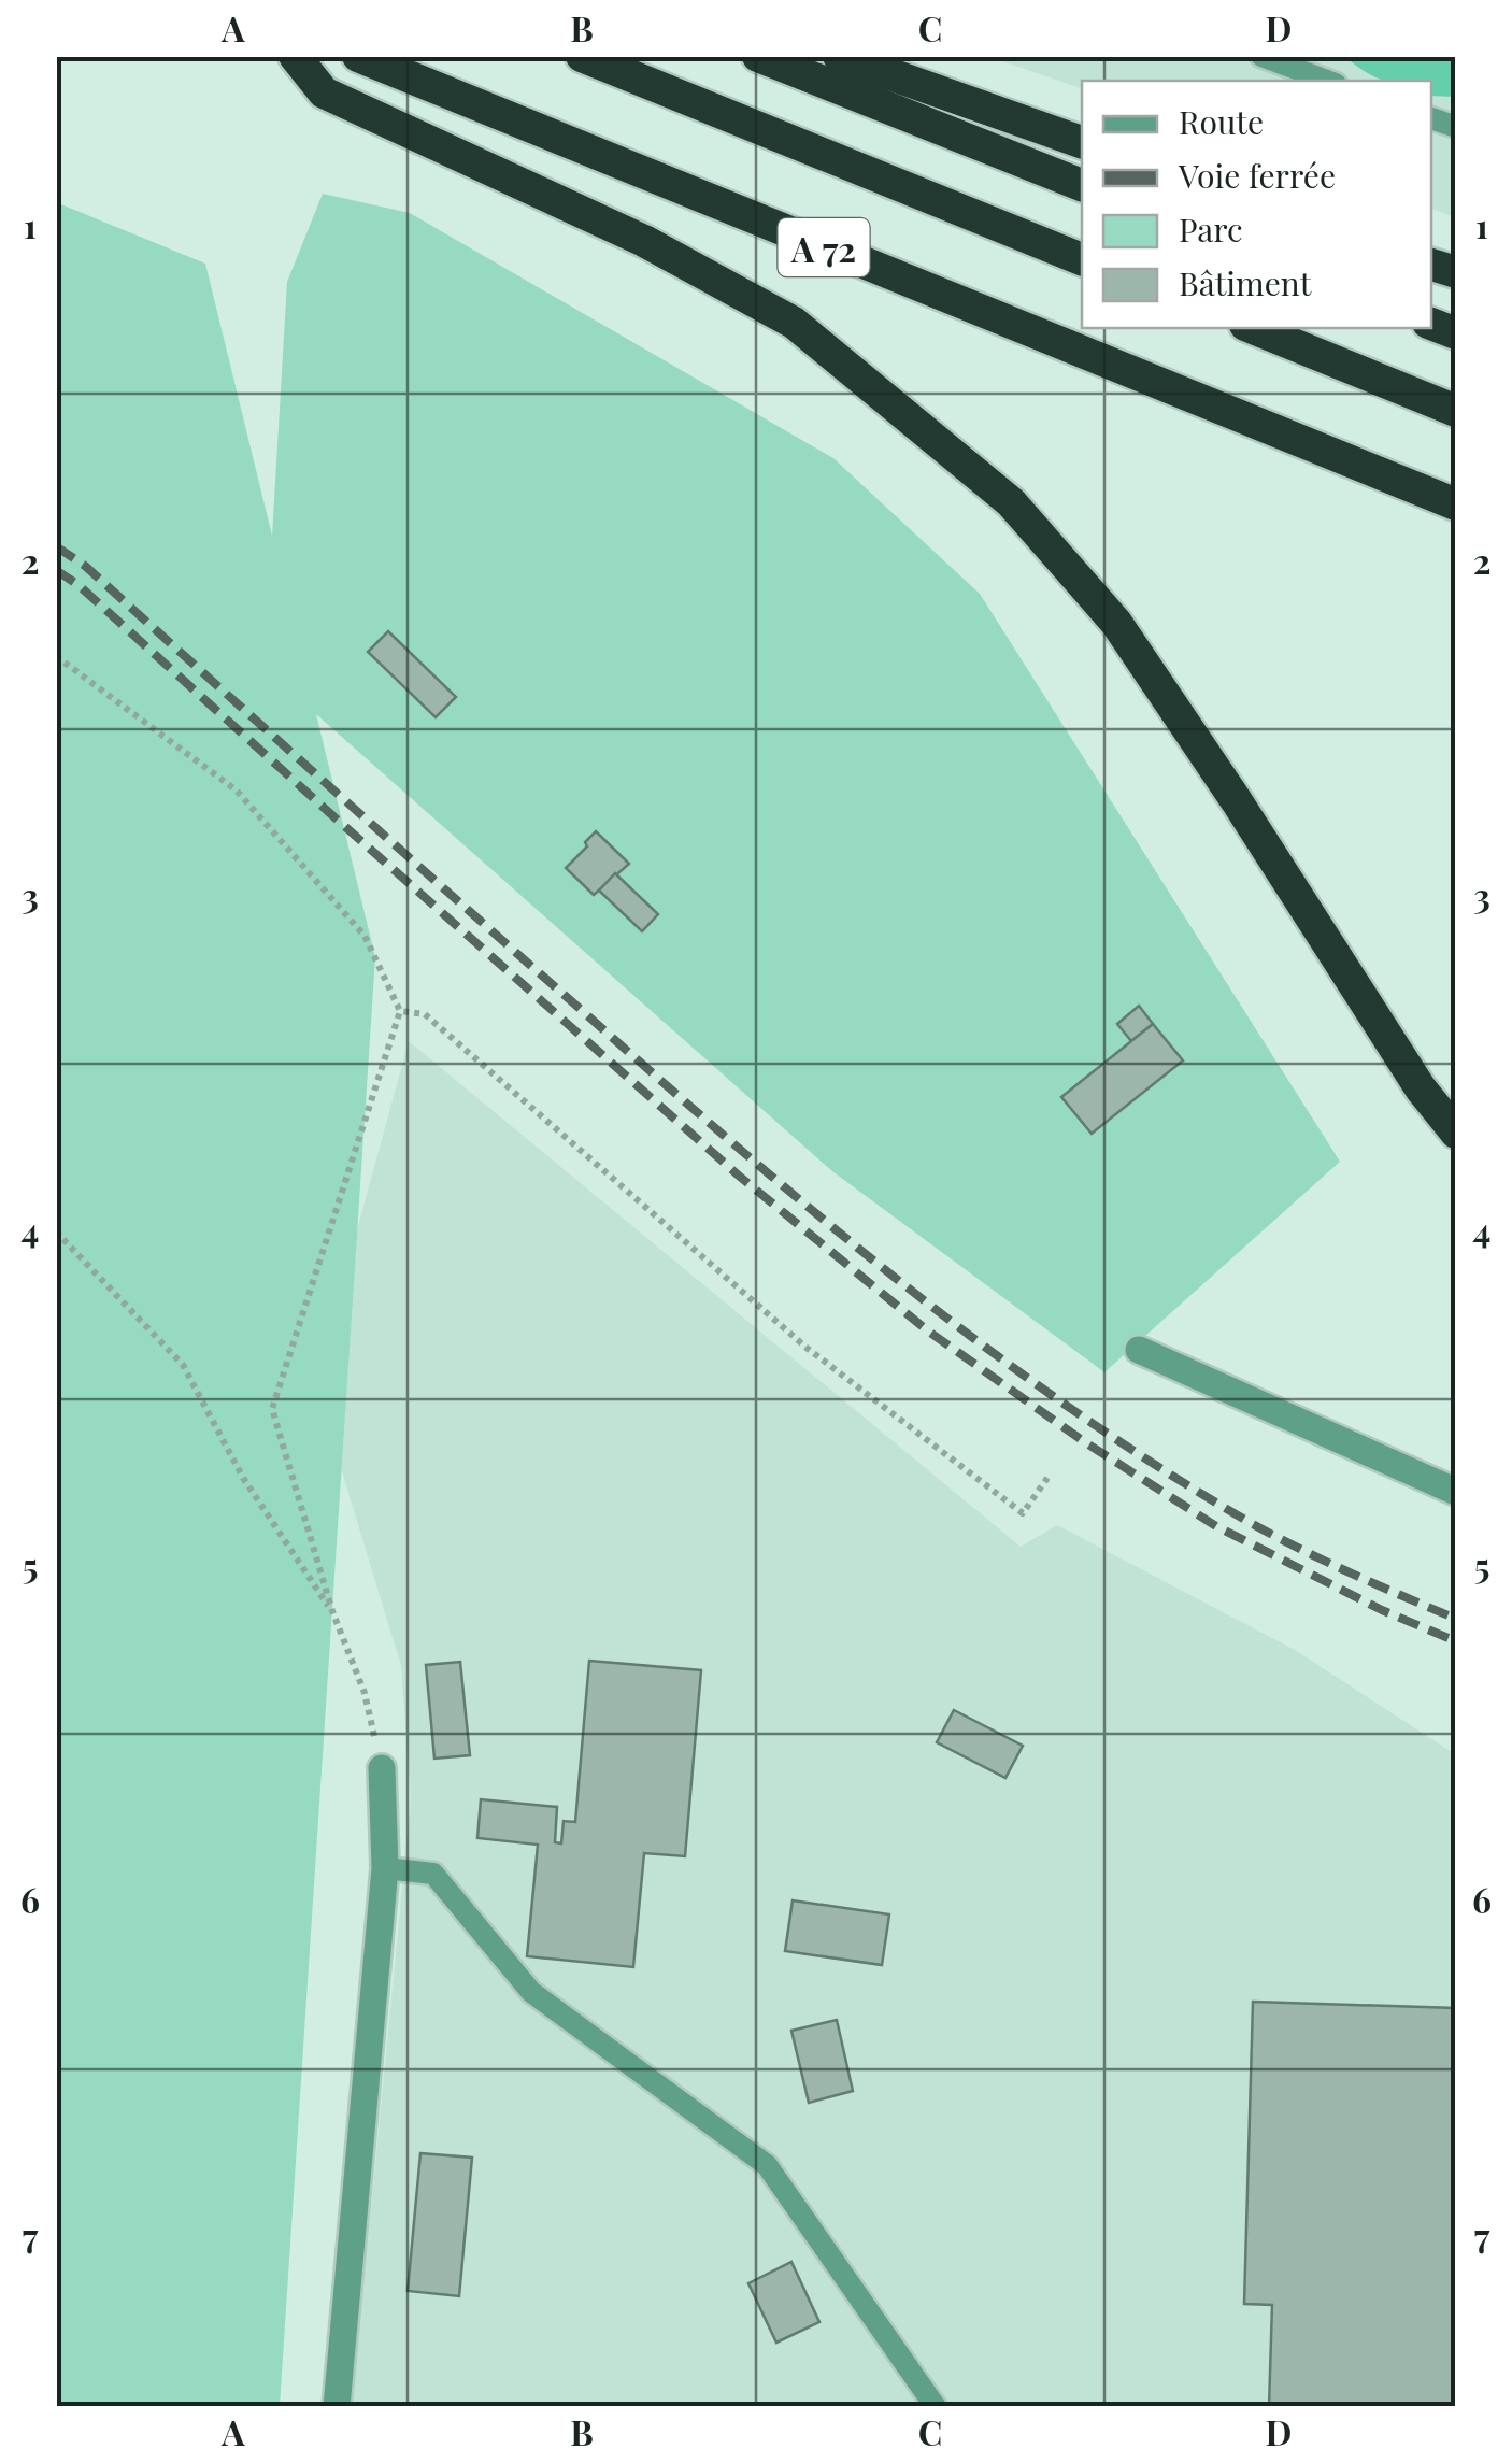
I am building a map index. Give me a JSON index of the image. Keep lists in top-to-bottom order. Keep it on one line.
{"streets":{"highway":["A 72"]},"legend":["Route","Voie ferrée","Parc","Bâtiment"],"grid":{"columns":["A","B","C","D"],"rows":["1","2","3","4","5","6","7"]}}
